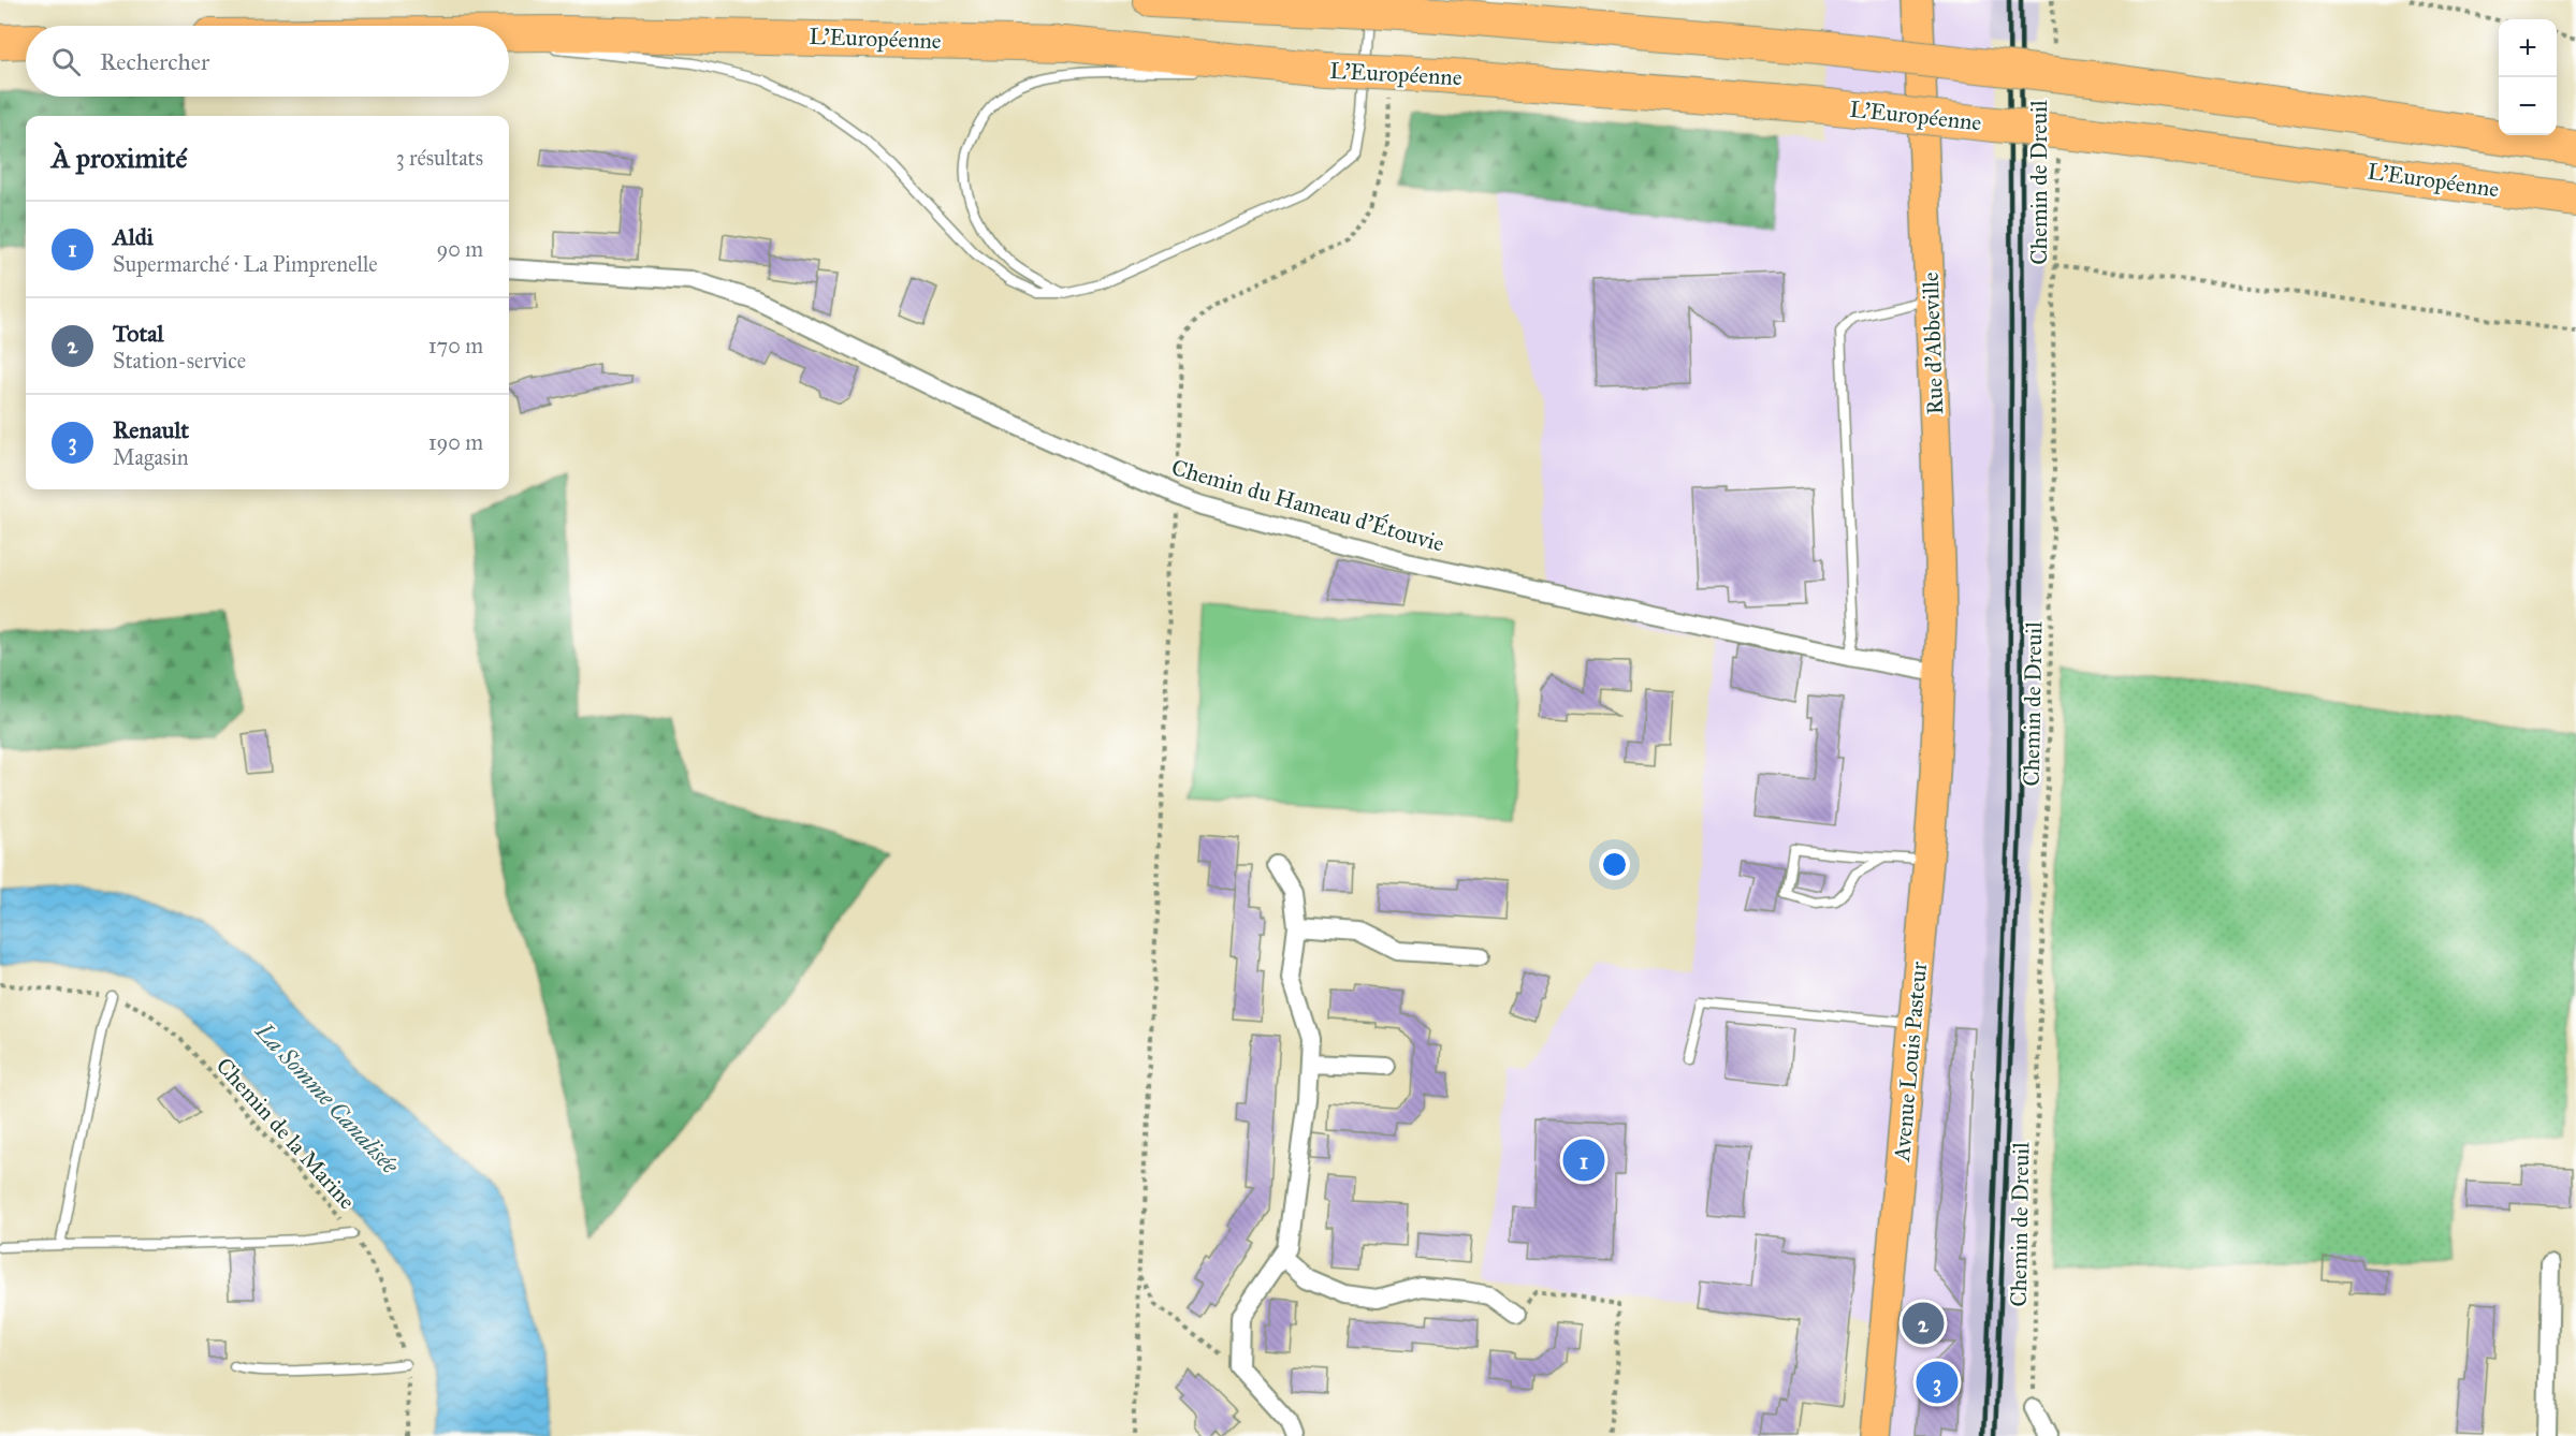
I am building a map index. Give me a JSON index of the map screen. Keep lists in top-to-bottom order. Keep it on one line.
{"streets":{"highway":["L'Européenne"],"main road":["Rue d'Abbeville","Avenue Louis Pasteur"],"street":["Chemin du Hameau d'Étouvie"],"path":["Chemin de Dreuil","Chemin de la Marine"]},"crossings":[["Rue d'Abbeville","Chemin du Hameau d'Étouvie"],["Rue d'Abbeville","Avenue Louis Pasteur"],["Chemin du Hameau d'Étouvie","Avenue Louis Pasteur"]],"water":["La Somme Canalisée"],"page":{"map_buttons":["+","−"],"search":"Rechercher","heading":["À proximité","3 résultats"],"list":[{"mark":"1","name":"Aldi","note":"Supermarché · La Pimprenelle","value":"90 m"},{"mark":"2","name":"Total","note":"Station-service","value":"170 m"},{"mark":"3","name":"Renault","note":"Magasin","value":"190 m"}],"pins":["1","2","3"]}}
